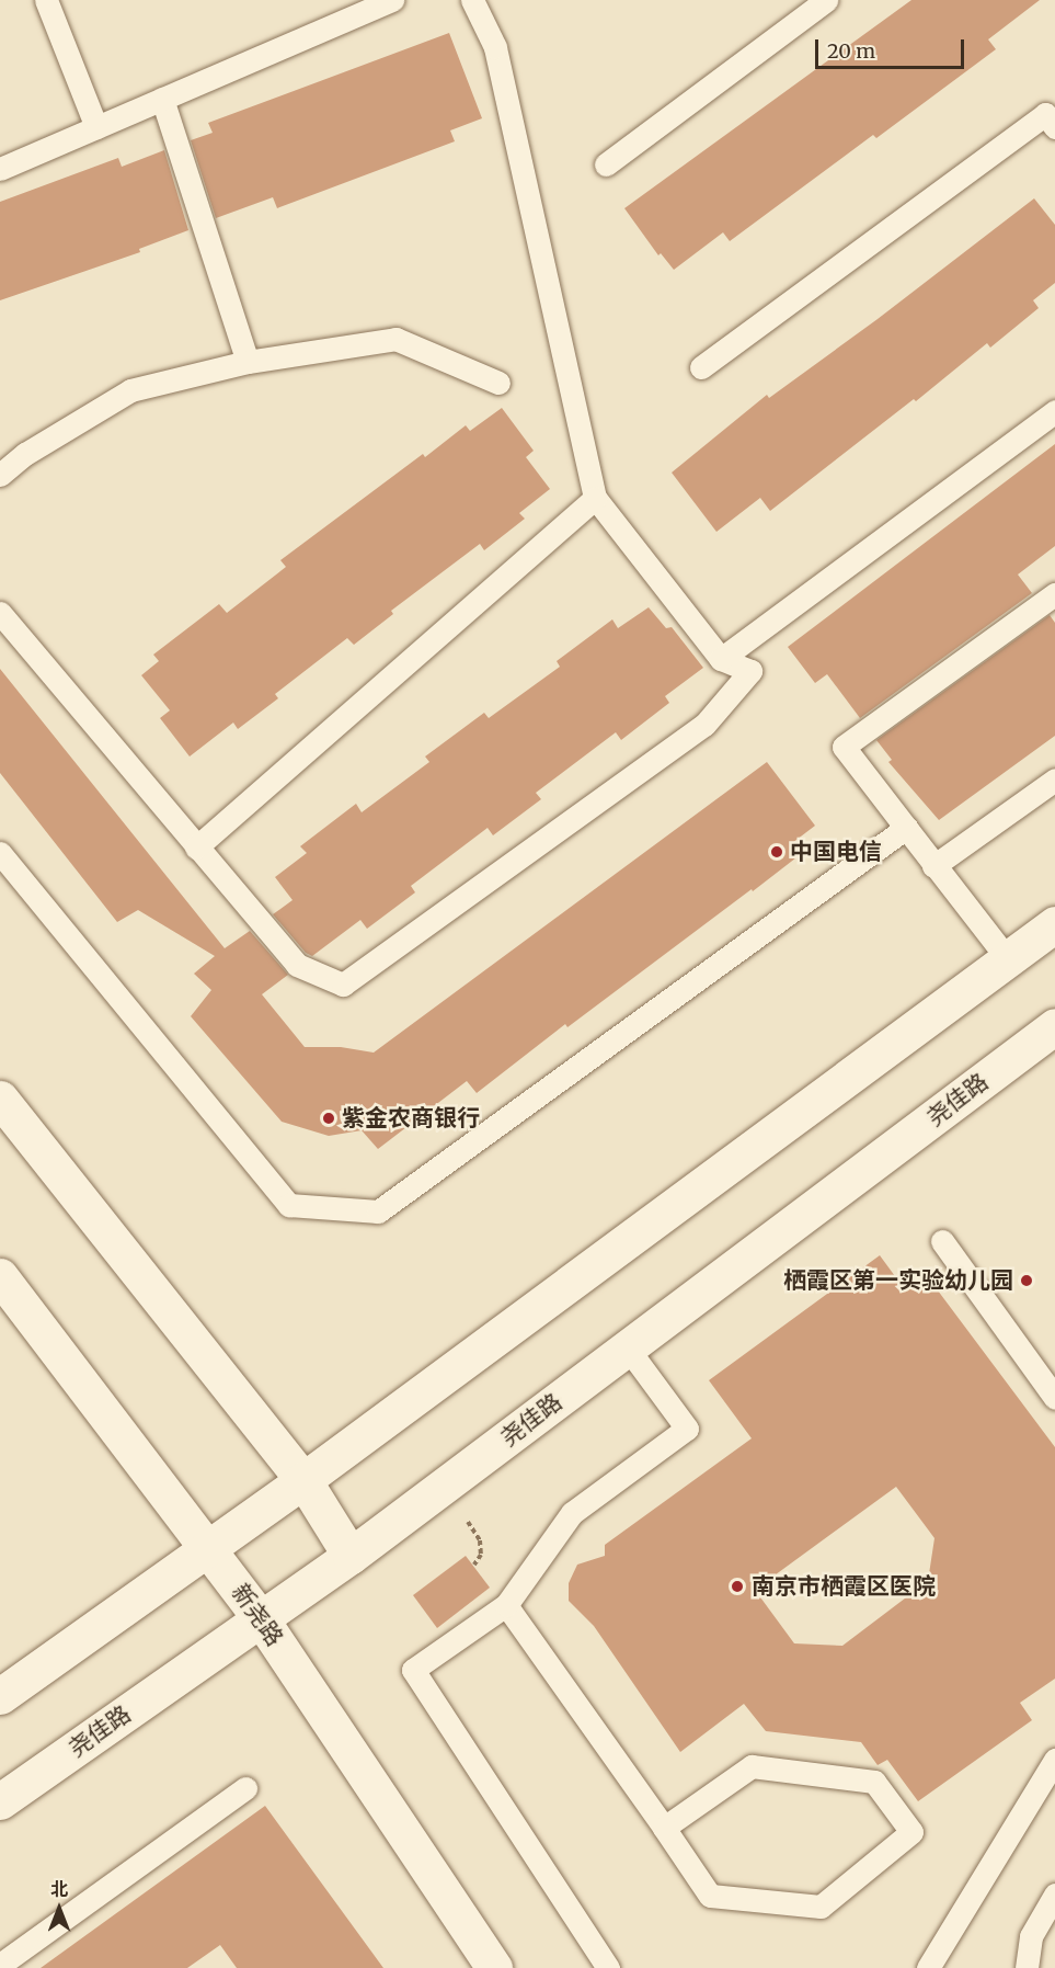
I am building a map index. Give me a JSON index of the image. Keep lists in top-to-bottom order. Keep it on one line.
{"streets":{"main road":["尧佳路","新尧路"]},"crossings":[["尧佳路","新尧路"]],"places":["中国电信","紫金农商银行","栖霞区第一实验幼儿园","南京市栖霞区医院"],"scale_bar":"20 m","north":"top"}
